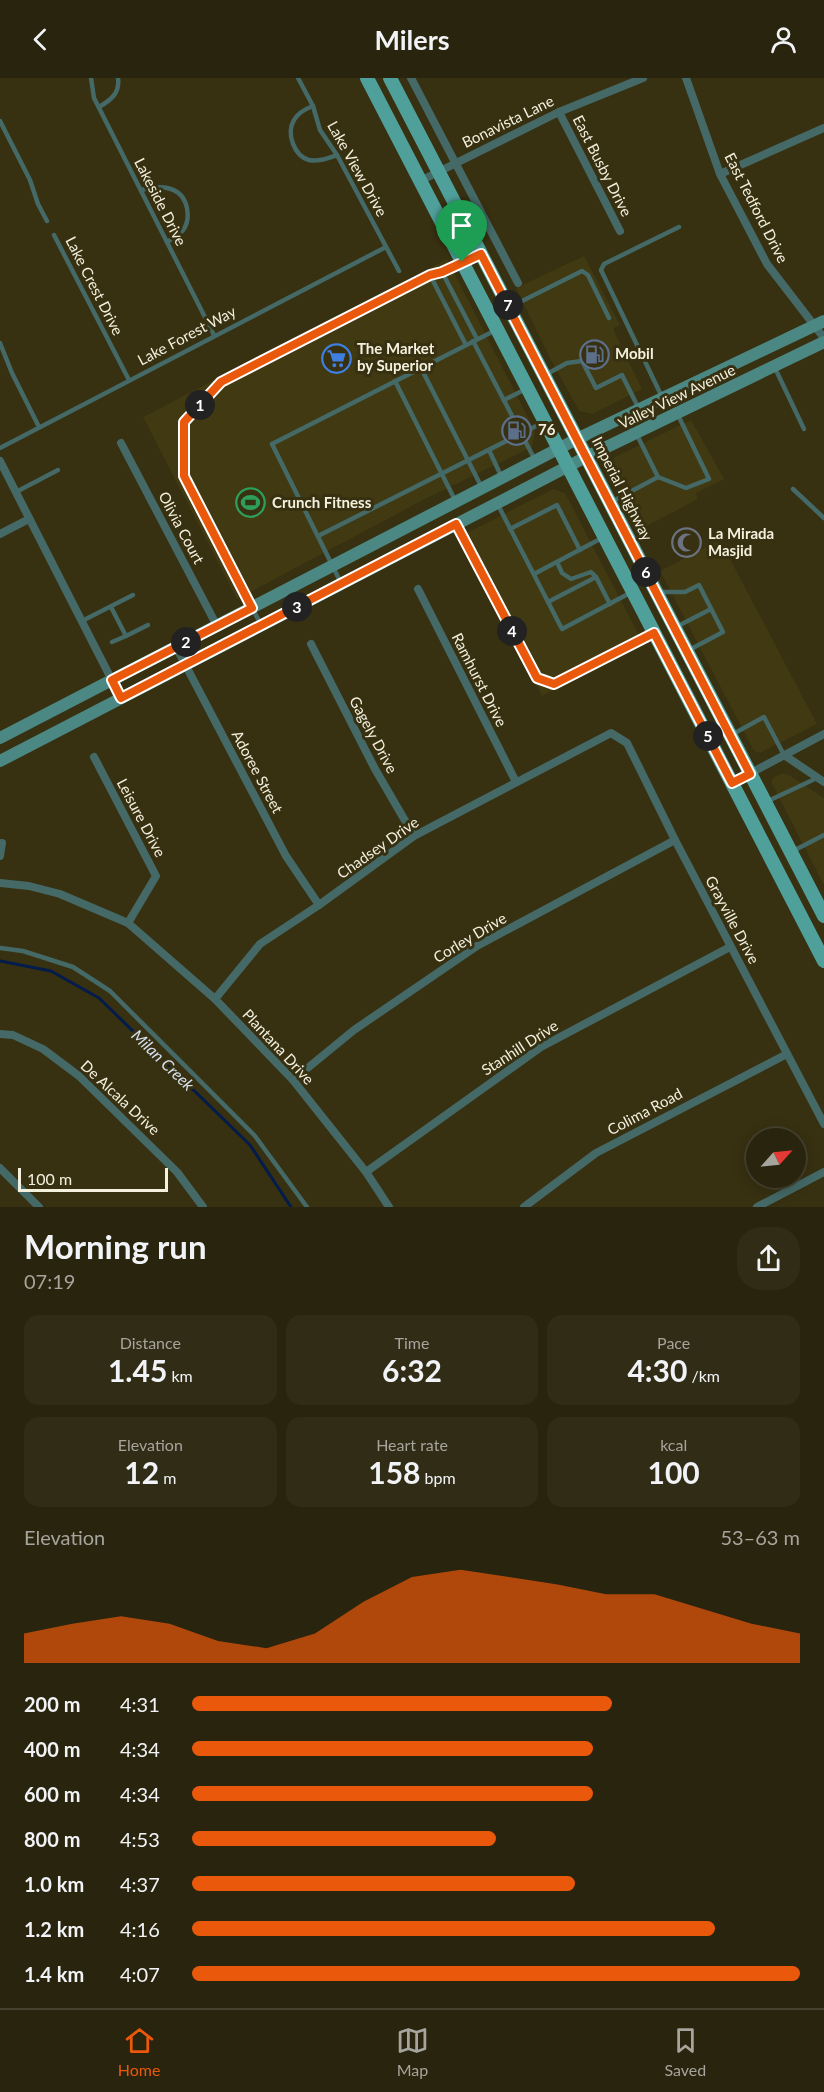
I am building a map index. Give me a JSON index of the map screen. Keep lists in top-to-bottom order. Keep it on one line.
{"streets":{"main road":["Valley View Avenue","Imperial Highway"],"street":["Bonavista Lane","East Busby Drive","East Tedford Drive","Olivia Court","Ramhurst Drive","Gagely Drive","Adoree Street","Leisure Drive","Chadsey Drive","Grayville Drive","Corley Drive","Plantana Drive","Stanhill Drive","De Alcala Drive","Colima Road"],"lane":["Lake View Drive","Lakeside Drive","Lake Crest Drive","Lake Forest Way"]},"crossings":[["Bonavista Lane","East Busby Drive"],["Bonavista Lane","Imperial Highway"],["Lake View Drive","Lake Forest Way"],["Lakeside Drive","Lake Forest Way"],["East Tedford Drive","Valley View Avenue"],["Lake Crest Drive","Lake Forest Way"],["Valley View Avenue","Imperial Highway"],["Valley View Avenue","Olivia Court"],["Valley View Avenue","Adoree Street"],["Ramhurst Drive","Chadsey Drive"],["Gagely Drive","Chadsey Drive"],["Adoree Street","Chadsey Drive"],["Leisure Drive","Plantana Drive"],["Chadsey Drive","Grayville Drive"],["Chadsey Drive","Plantana Drive"],["Grayville Drive","Corley Drive"],["Grayville Drive","Stanhill Drive"],["Grayville Drive","Colima Road"],["Corley Drive","Plantana Drive"],["Plantana Drive","Stanhill Drive"]],"water":["Milan Creek"],"places":{"fuel station":["Mobil","76"],"supermarket":["The Market by Superior"],"sports":["Crunch Fitness"],"mosque":["La Mirada Masjid"]},"scale_bar":"100 m","north":"top right","page":{"header":"Milers","pins":["7","1","6","3","4","2","5"],"scale":"100 m","heading":["Morning run","07:19"],"stats":[["Distance","1.45 km"],["Time","6:32"],["Pace","4:30 /km"],["Elevation","12 m"],["Heart rate","158 bpm"],["kcal","100"]],"chart":["Elevation","53–63 m"],"list":[{"name":"200 m","note":"4:31"},{"name":"400 m","note":"4:34"},{"name":"600 m","note":"4:34"},{"name":"800 m","note":"4:53"},{"name":"1.0 km","note":"4:37"},{"name":"1.2 km","note":"4:16"},{"name":"1.4 km","note":"4:07"}],"tabs":["Home","Map","Saved"]}}
